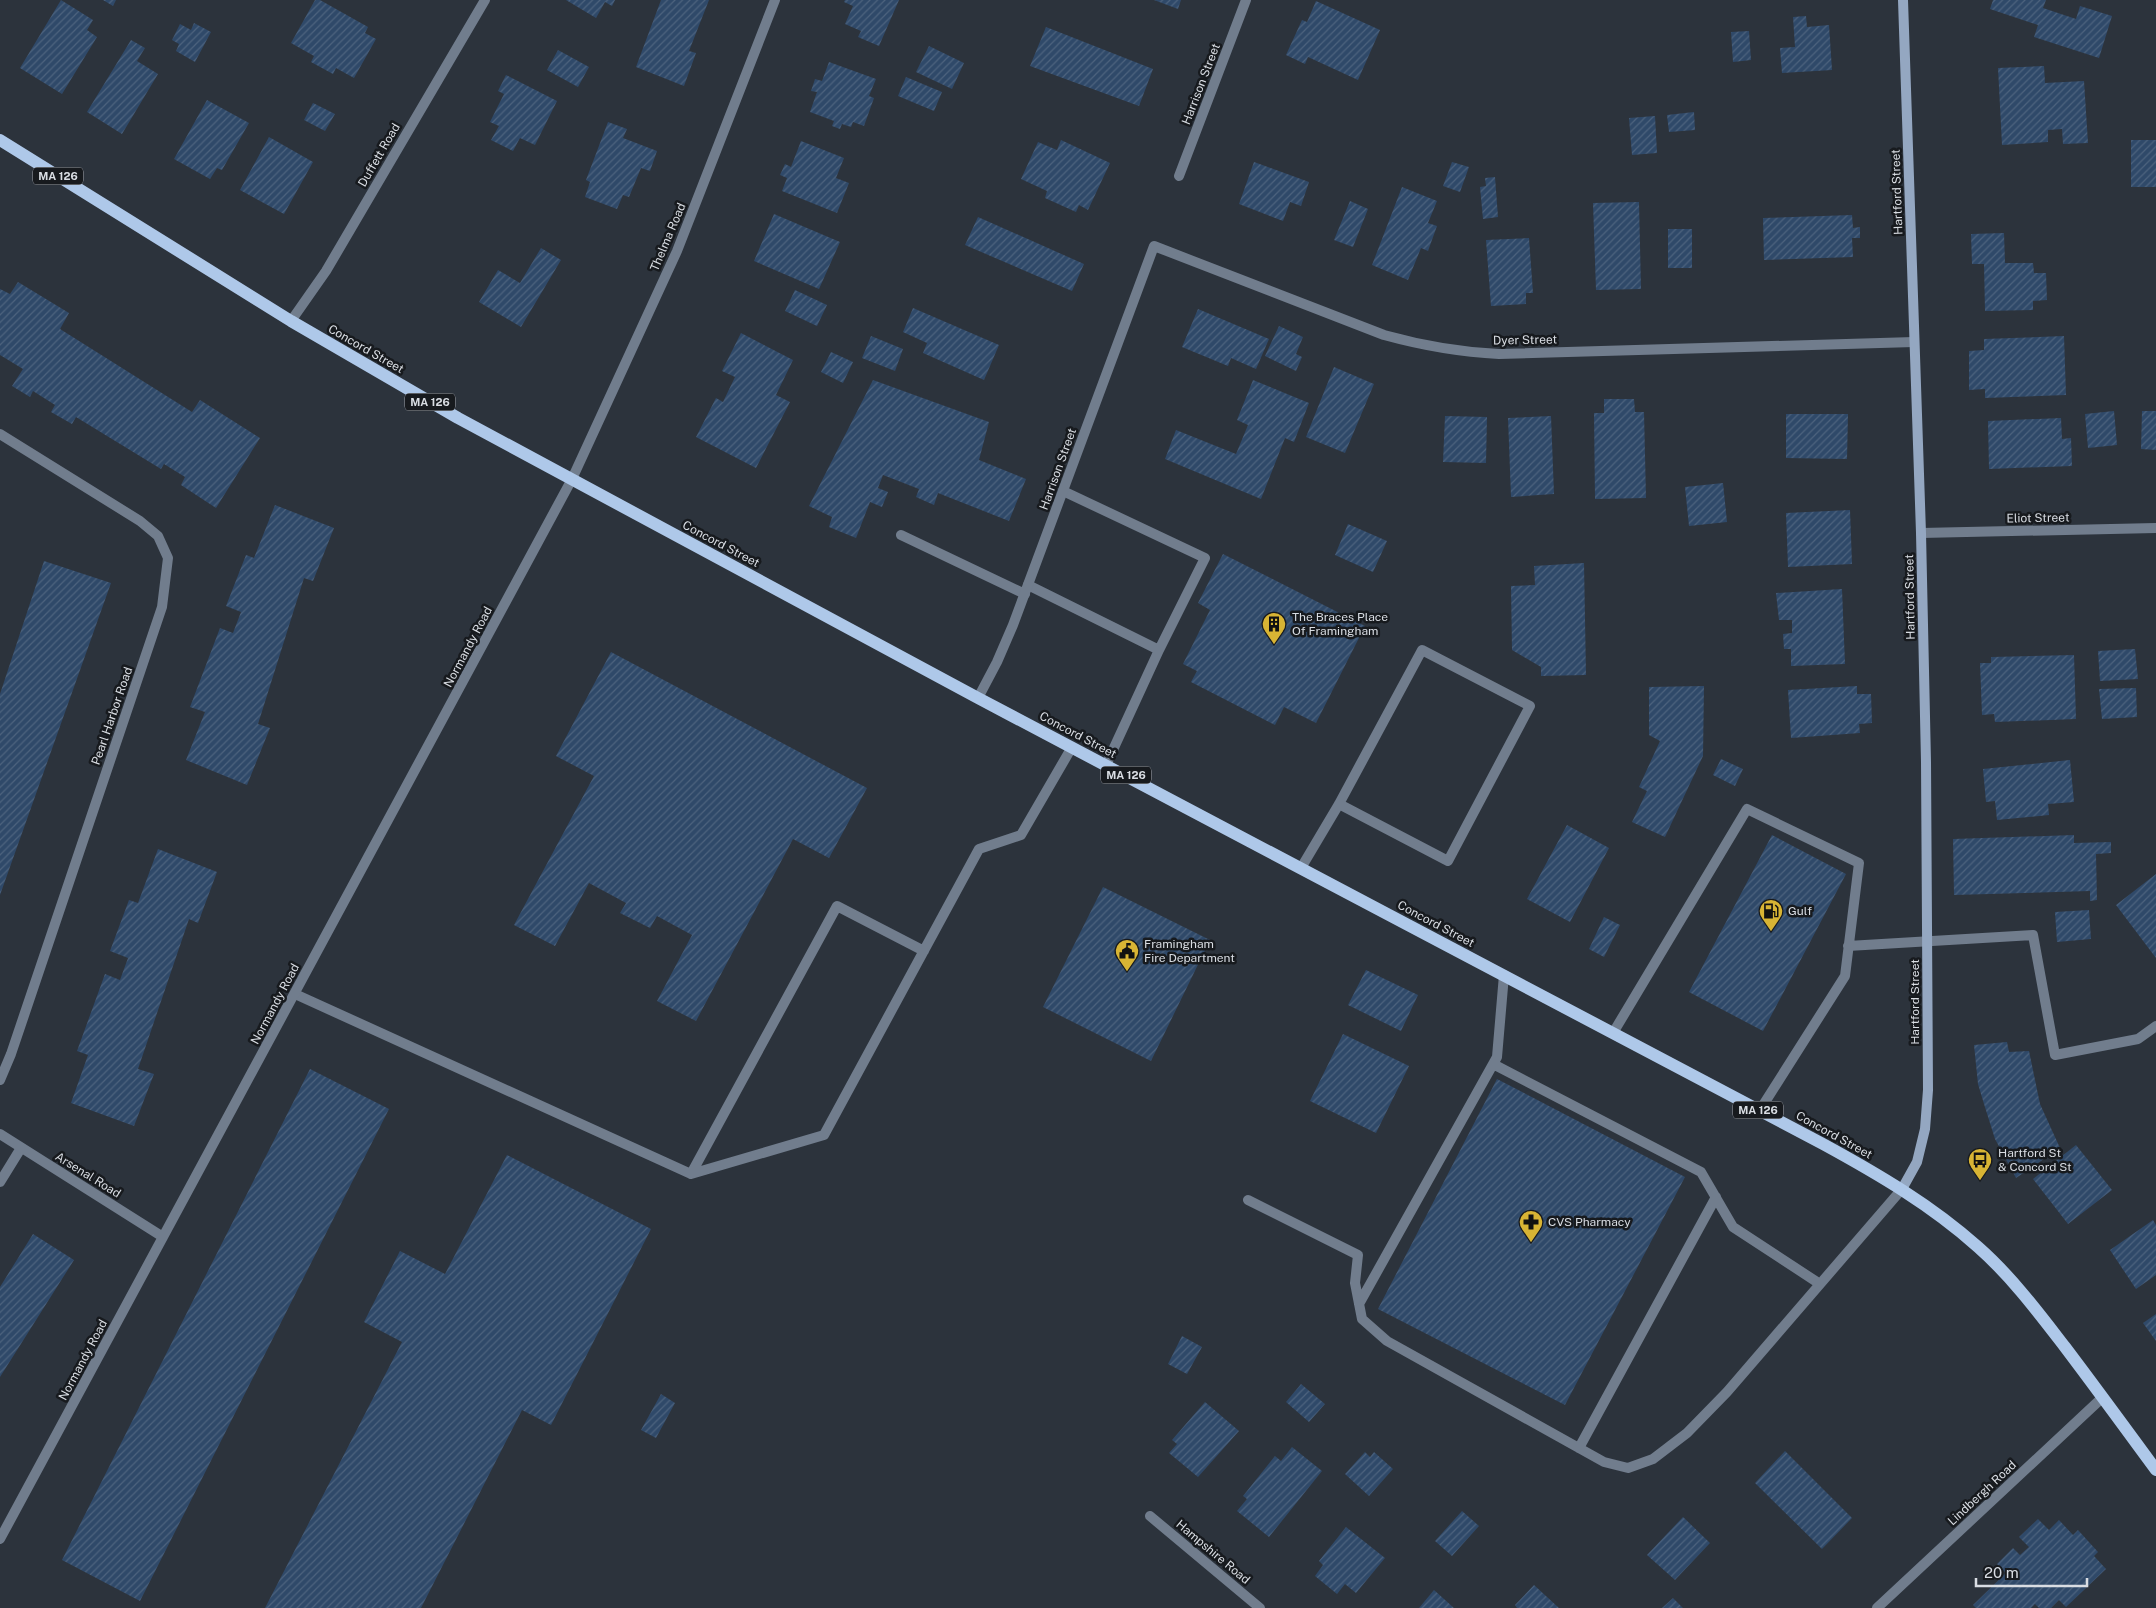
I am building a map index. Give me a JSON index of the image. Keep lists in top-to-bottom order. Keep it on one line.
{"streets":{"main road":["MA 126","Hartford Street","Concord Street"],"street":["Harrison Street","Duffett Road","Thelma Road","Dyer Street","Eliot Street","Normandy Road","Pearl Harbor Road","Arsenal Road","Lindbergh Road","Hampshire Road"]},"crossings":[["Harrison Street","Dyer Street"],["Harrison Street","Concord Street"],["Duffett Road","Concord Street"],["Hartford Street","Dyer Street"],["Hartford Street","Concord Street"],["Hartford Street","Eliot Street"],["Thelma Road","Concord Street"],["Thelma Road","Normandy Road"],["Concord Street","Normandy Road"],["Concord Street","Lindbergh Road"],["Normandy Road","Arsenal Road"]],"places":{"building":["The Braces Place Of Framingham"],"fuel station":["Gulf"],"public building":["Framingham Fire Department"],"bus stop":["Hartford St & Concord St"],"pharmacy":["CVS Pharmacy"]},"scale_bar":"20 m"}
